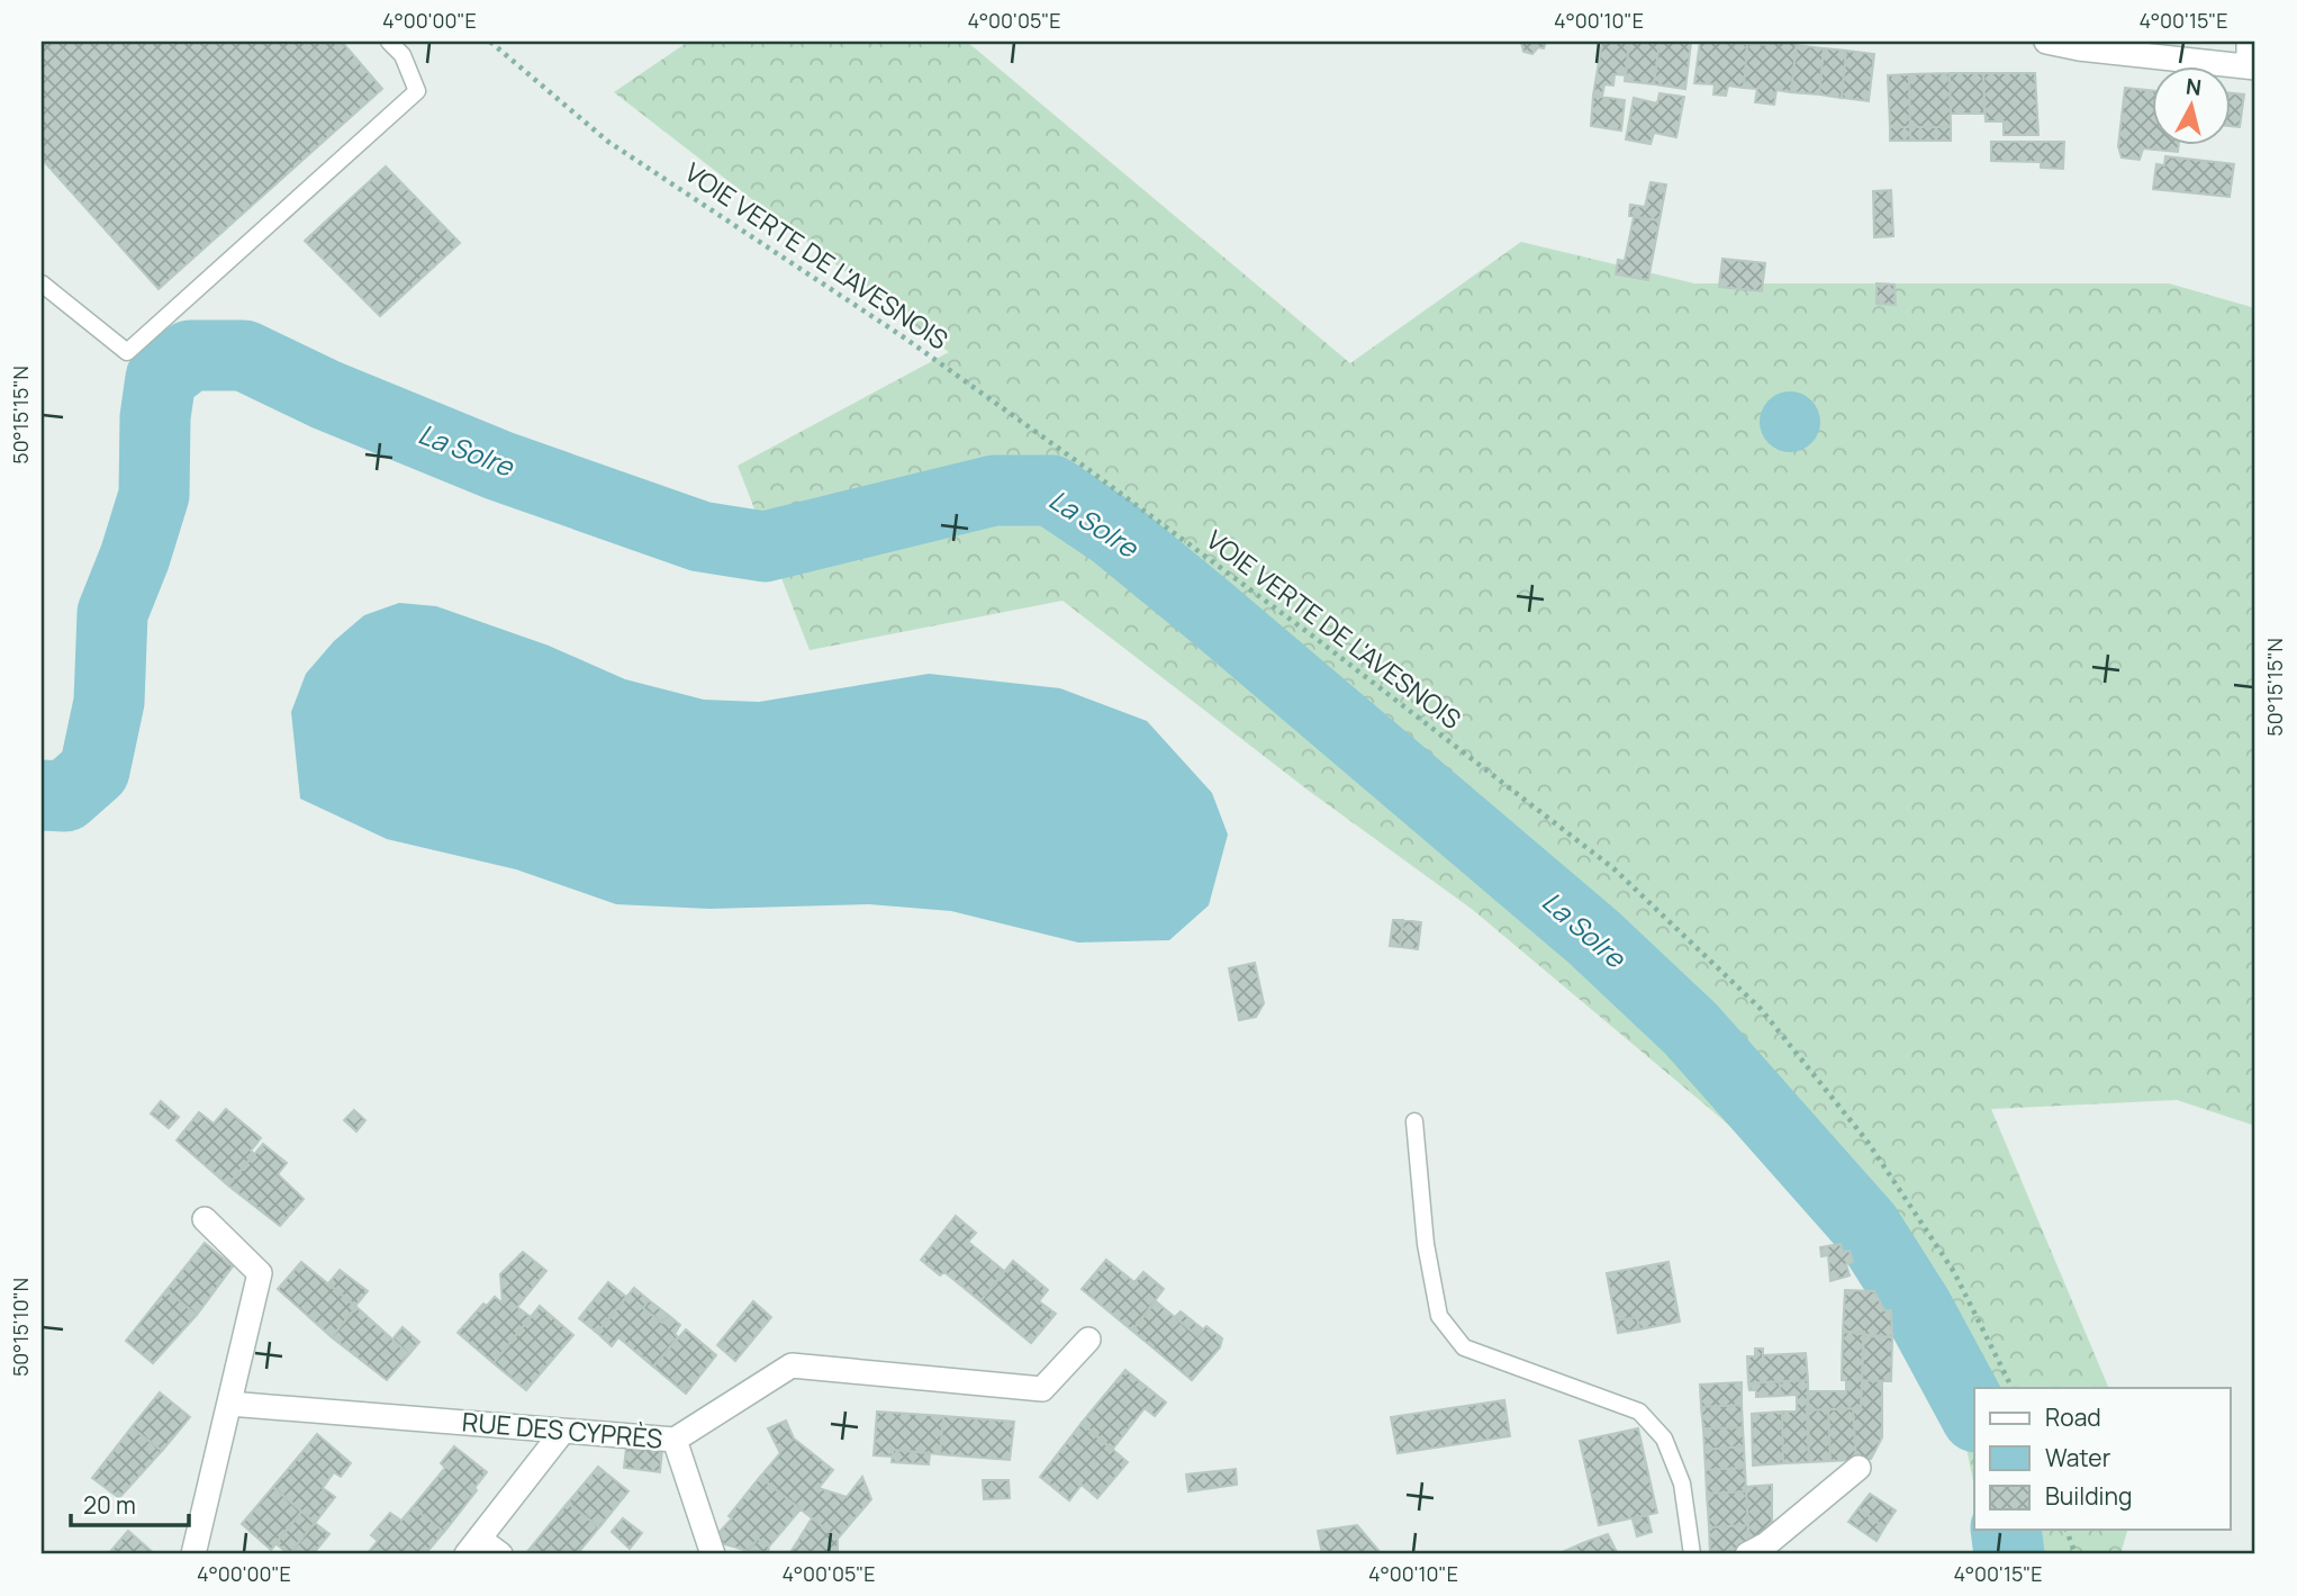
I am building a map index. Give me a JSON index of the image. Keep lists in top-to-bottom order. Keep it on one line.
{"streets":{"street":["RUE DES CYPRÈS"],"path":["VOIE VERTE DE L'AVESNOIS"]},"water":["La Solre"],"legend":["Road","Water","Building"],"scale_bar":"20 m","north":"top","coordinates":["4°00'00\"E","4°00'05\"E","4°00'10\"E","4°00'15\"E","50°15'15\"N","50°15'10\"N"]}
